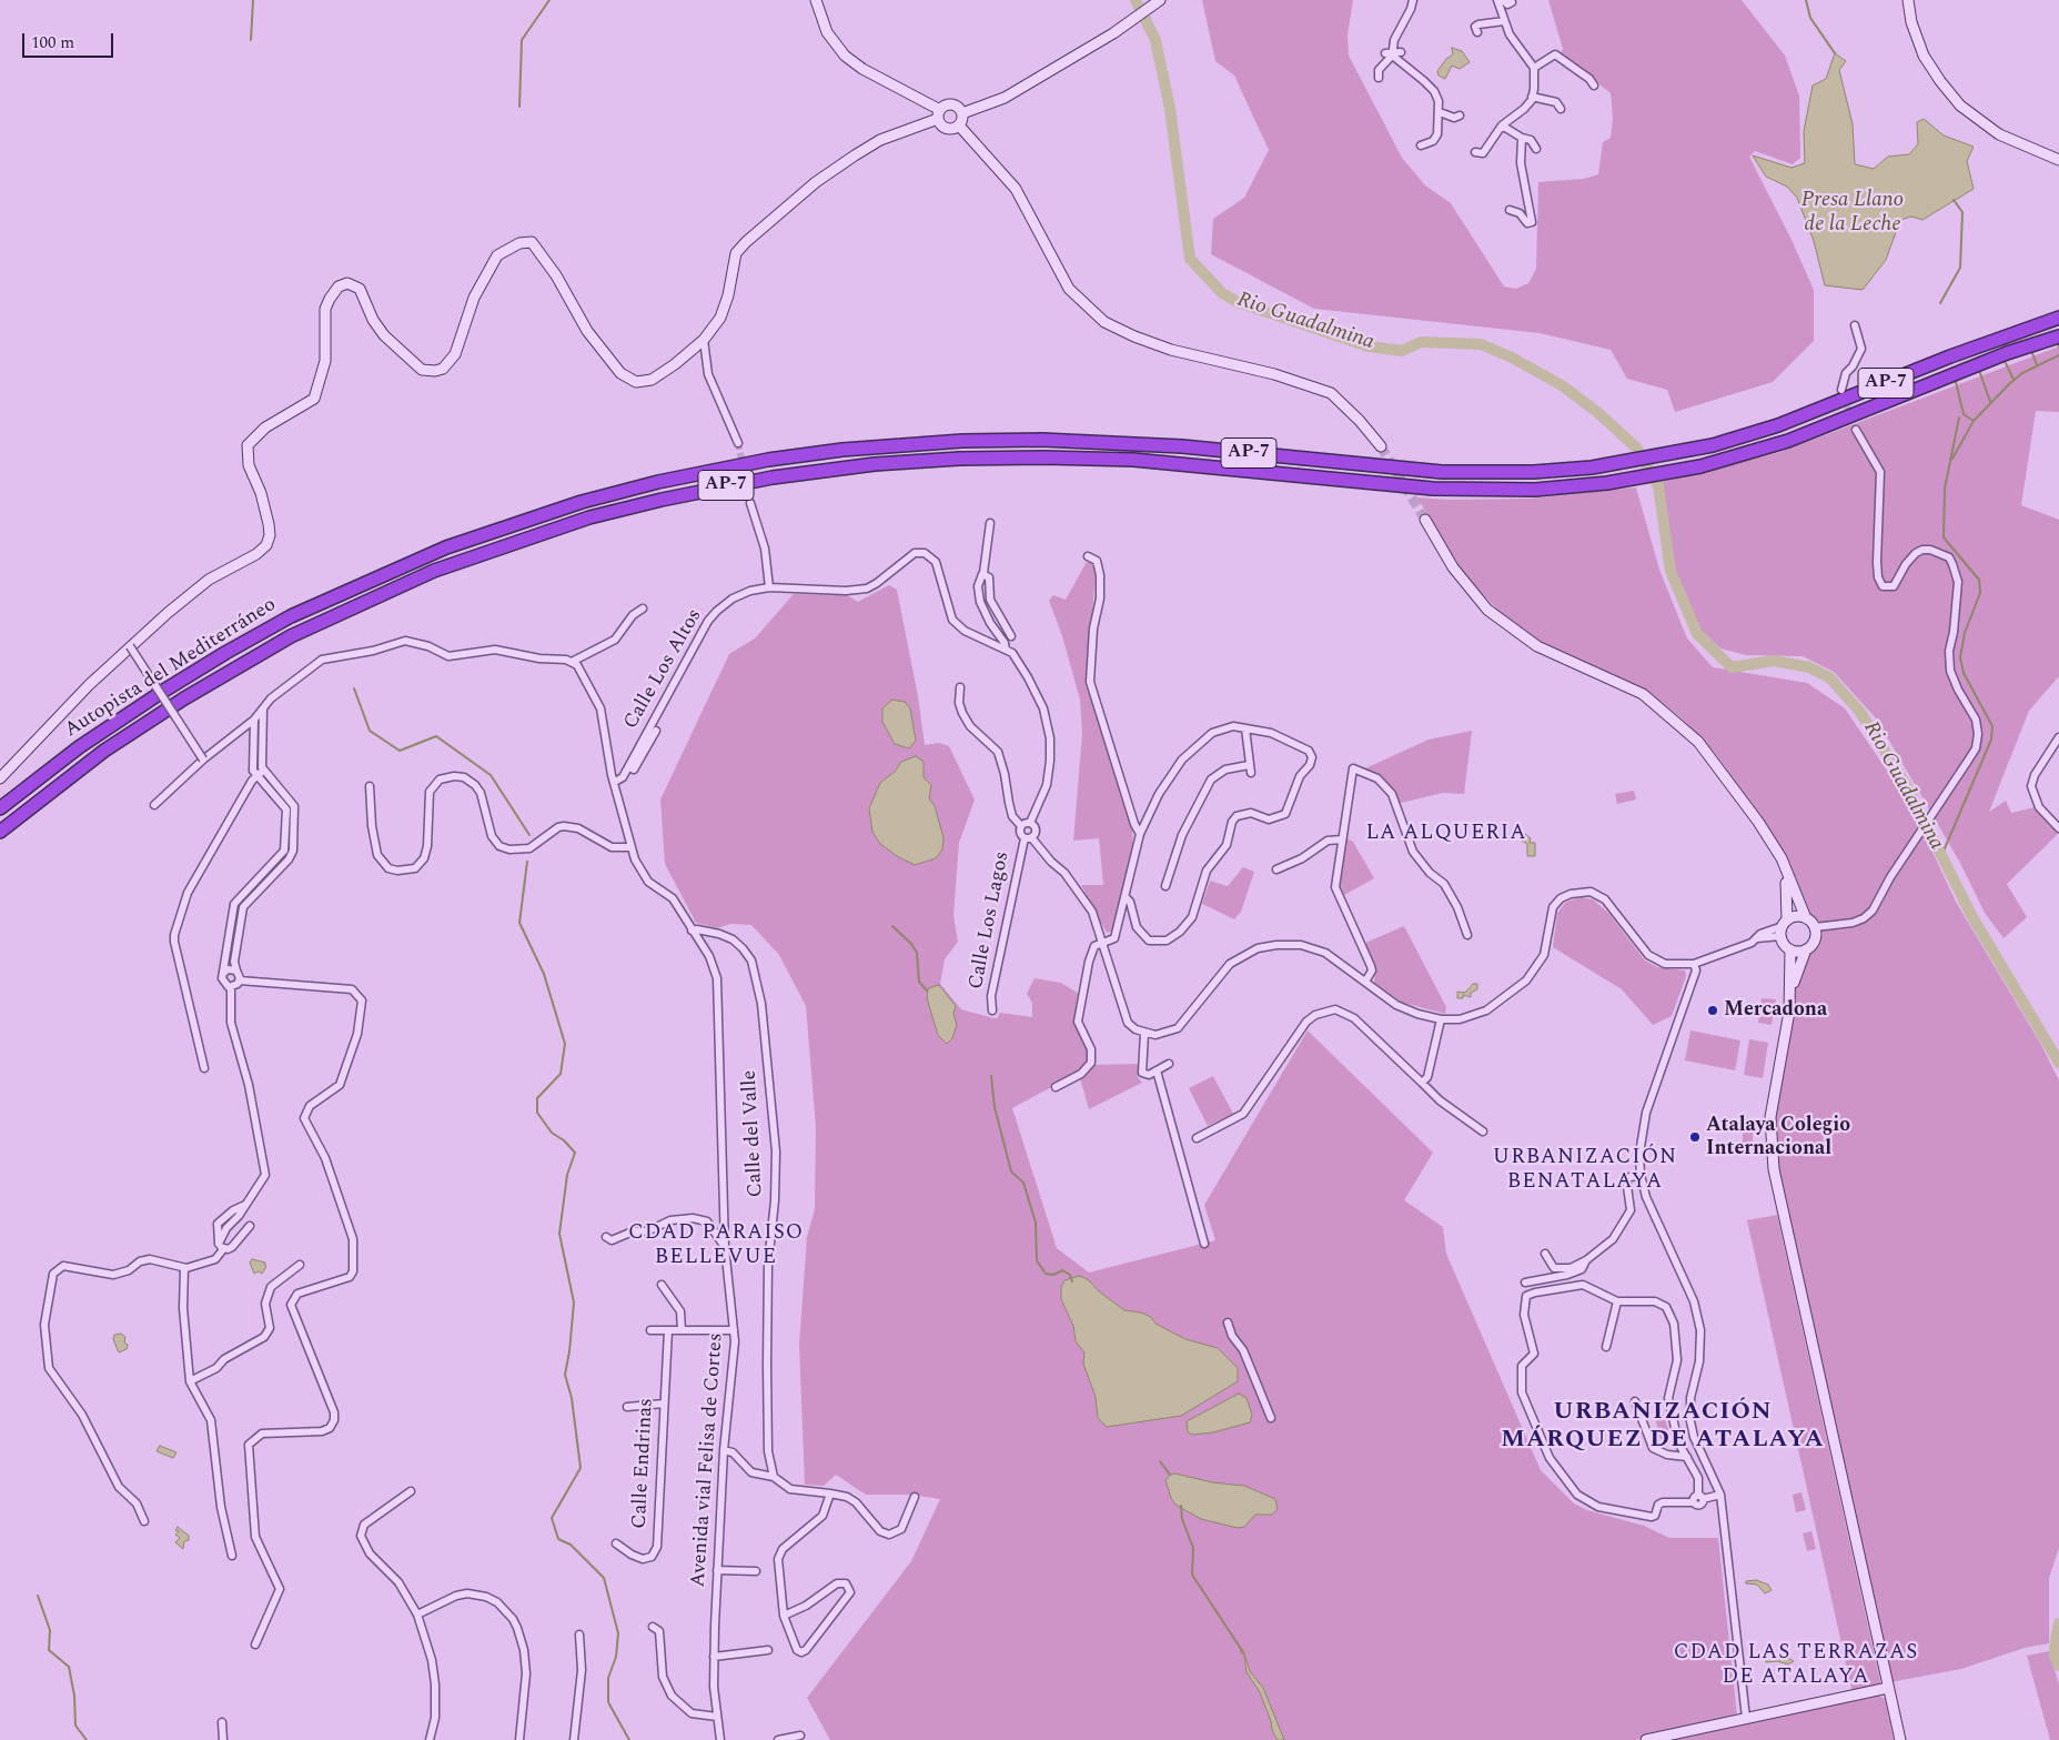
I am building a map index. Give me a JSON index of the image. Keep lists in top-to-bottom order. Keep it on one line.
{"streets":{"highway":["AP-7","Autopista del Mediterráneo"],"street":["Calle Los Altos","Calle Los Lagos","Calle del Valle","Avenida vial Felisa de Cortes","Calle Endrinas"]},"crossings":[["Calle Los Altos","Avenida vial Felisa de Cortes"],["Calle del Valle","Avenida vial Felisa de Cortes"]],"districts":["LA ALQUERIA","URBANIZACIÓN BENATALAYA","CDAD PARAISO BELLEVUE","URBANIZACIÓN MÁRQUEZ DE ATALAYA","CDAD LAS TERRAZAS DE ATALAYA"],"water":["Presa Llano de la Leche","Rio Guadalmina"],"places":["Mercadona","Atalaya Colegio Internacional"],"scale_bar":"100 m"}
